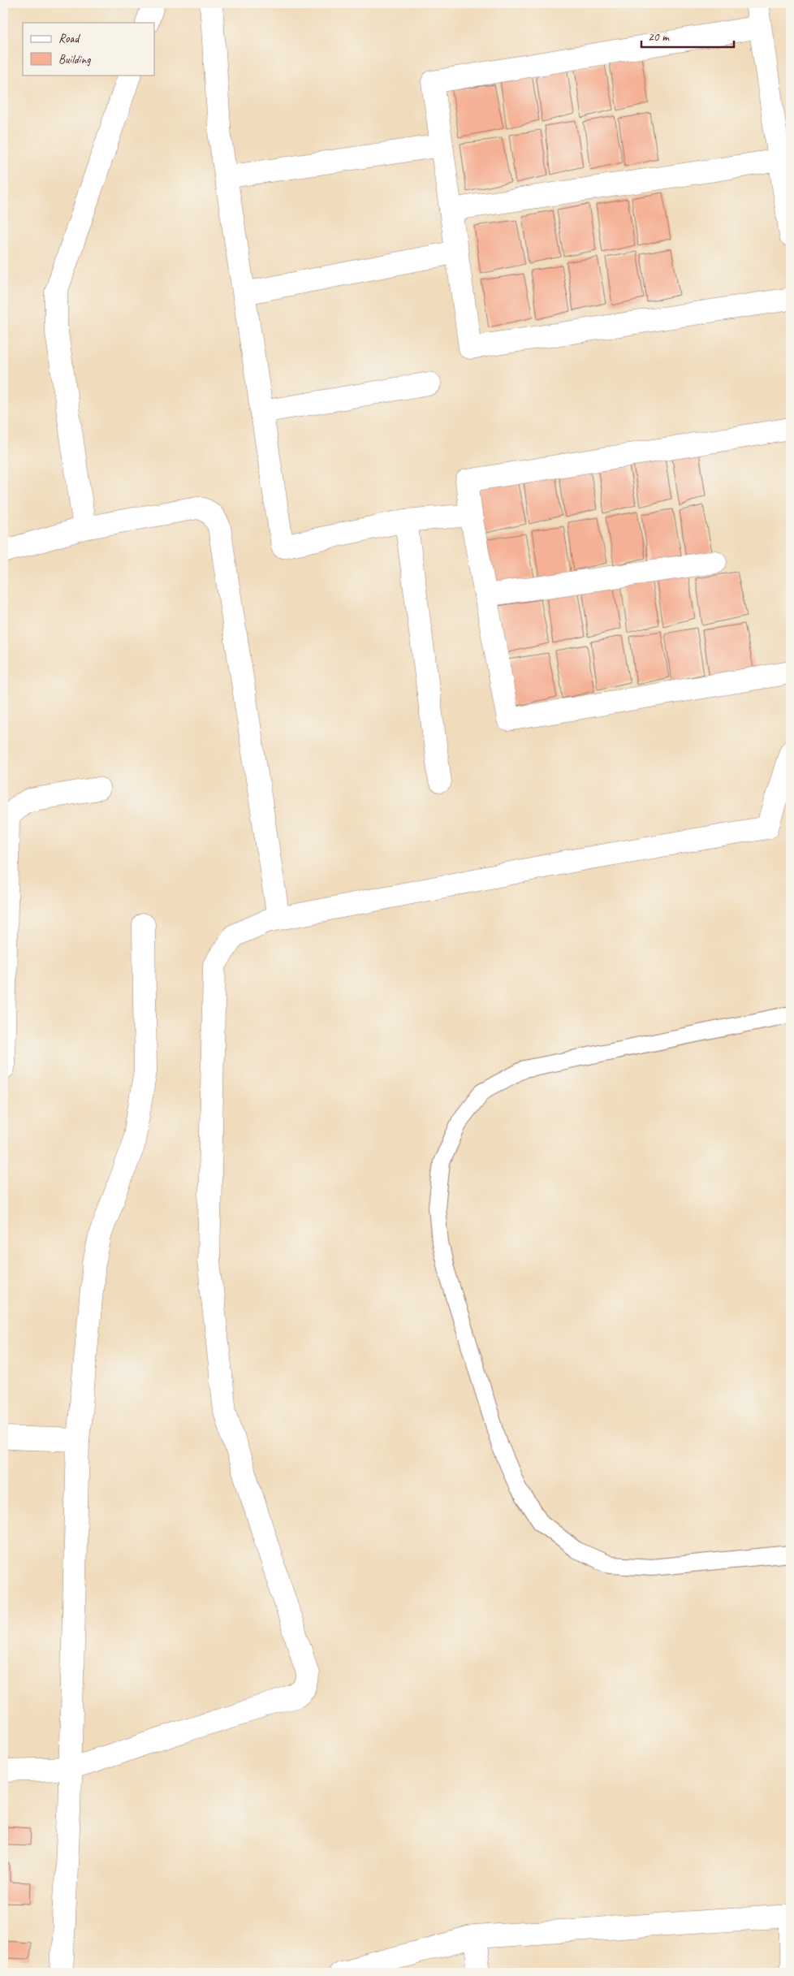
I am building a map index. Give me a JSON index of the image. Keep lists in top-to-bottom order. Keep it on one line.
{"legend":["Road","Building"],"scale_bar":"20 m"}
